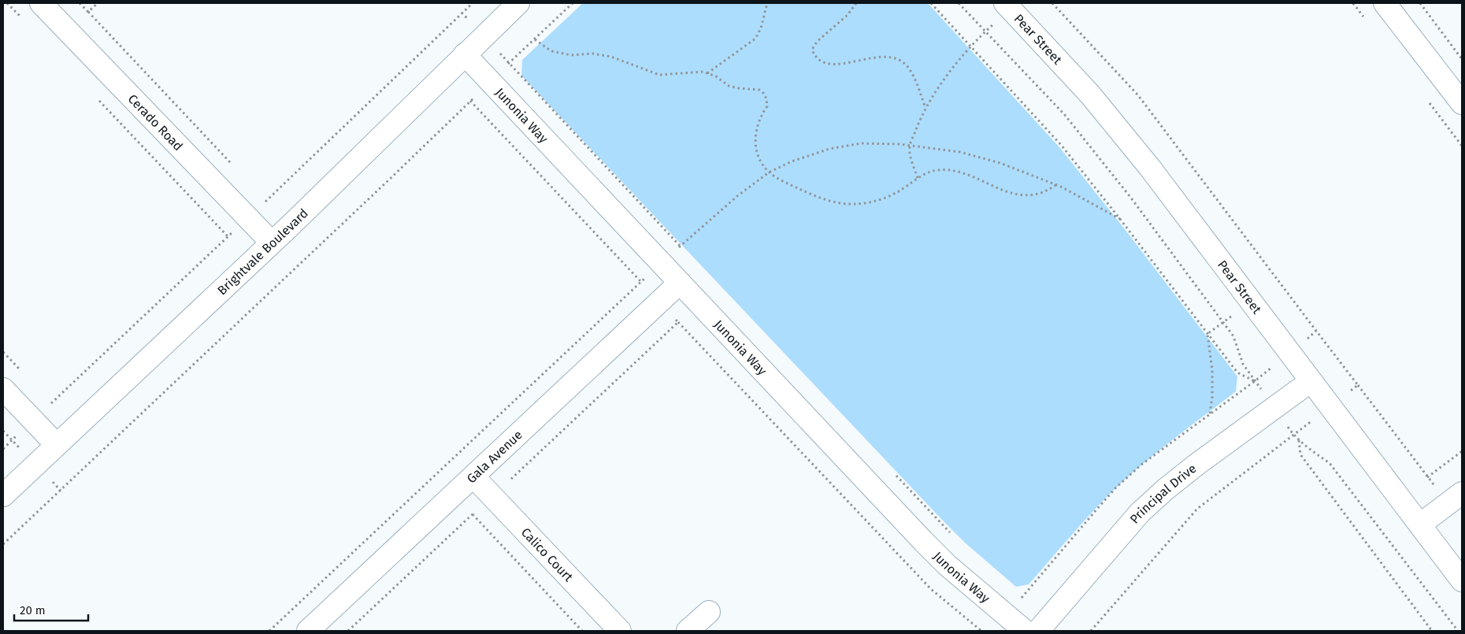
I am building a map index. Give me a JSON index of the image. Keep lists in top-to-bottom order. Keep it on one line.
{"streets":{"street":["Pear Street","Junonia Way","Cerado Road","Brightvale Boulevard","Gala Avenue","Principal Drive","Calico Court"]},"crossings":[["Pear Street","Principal Drive"],["Junonia Way","Brightvale Boulevard"],["Junonia Way","Gala Avenue"],["Cerado Road","Brightvale Boulevard"],["Gala Avenue","Calico Court"]],"scale_bar":"20 m"}
